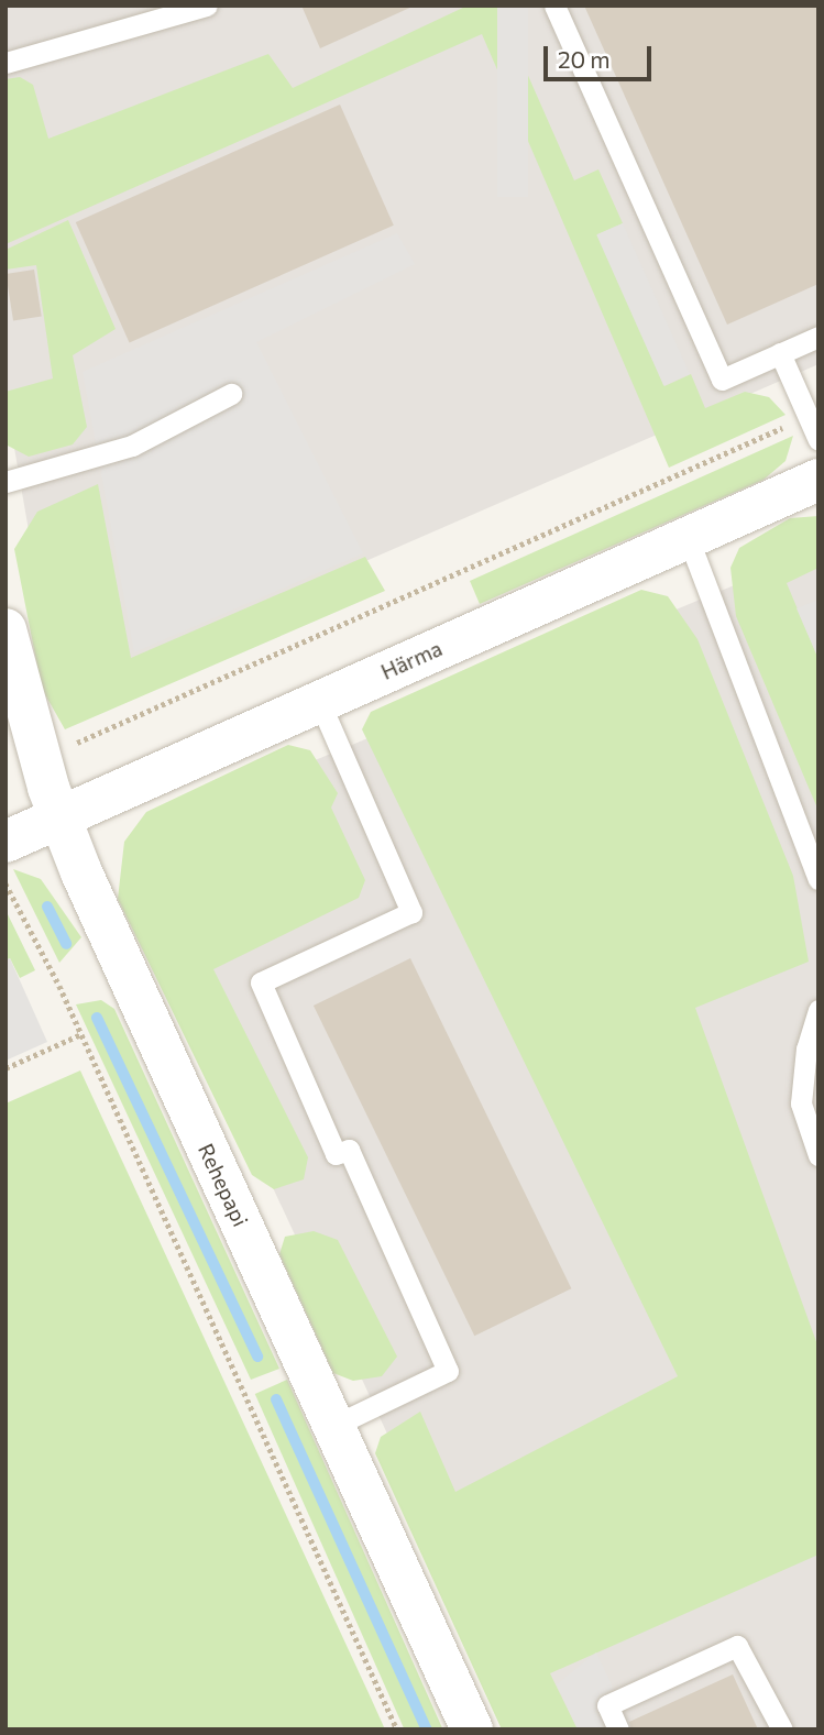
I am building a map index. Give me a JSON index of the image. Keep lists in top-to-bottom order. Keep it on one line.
{"streets":{"street":["Härma","Rehepapi"]},"crossings":[["Härma","Rehepapi"]],"scale_bar":"20 m"}
